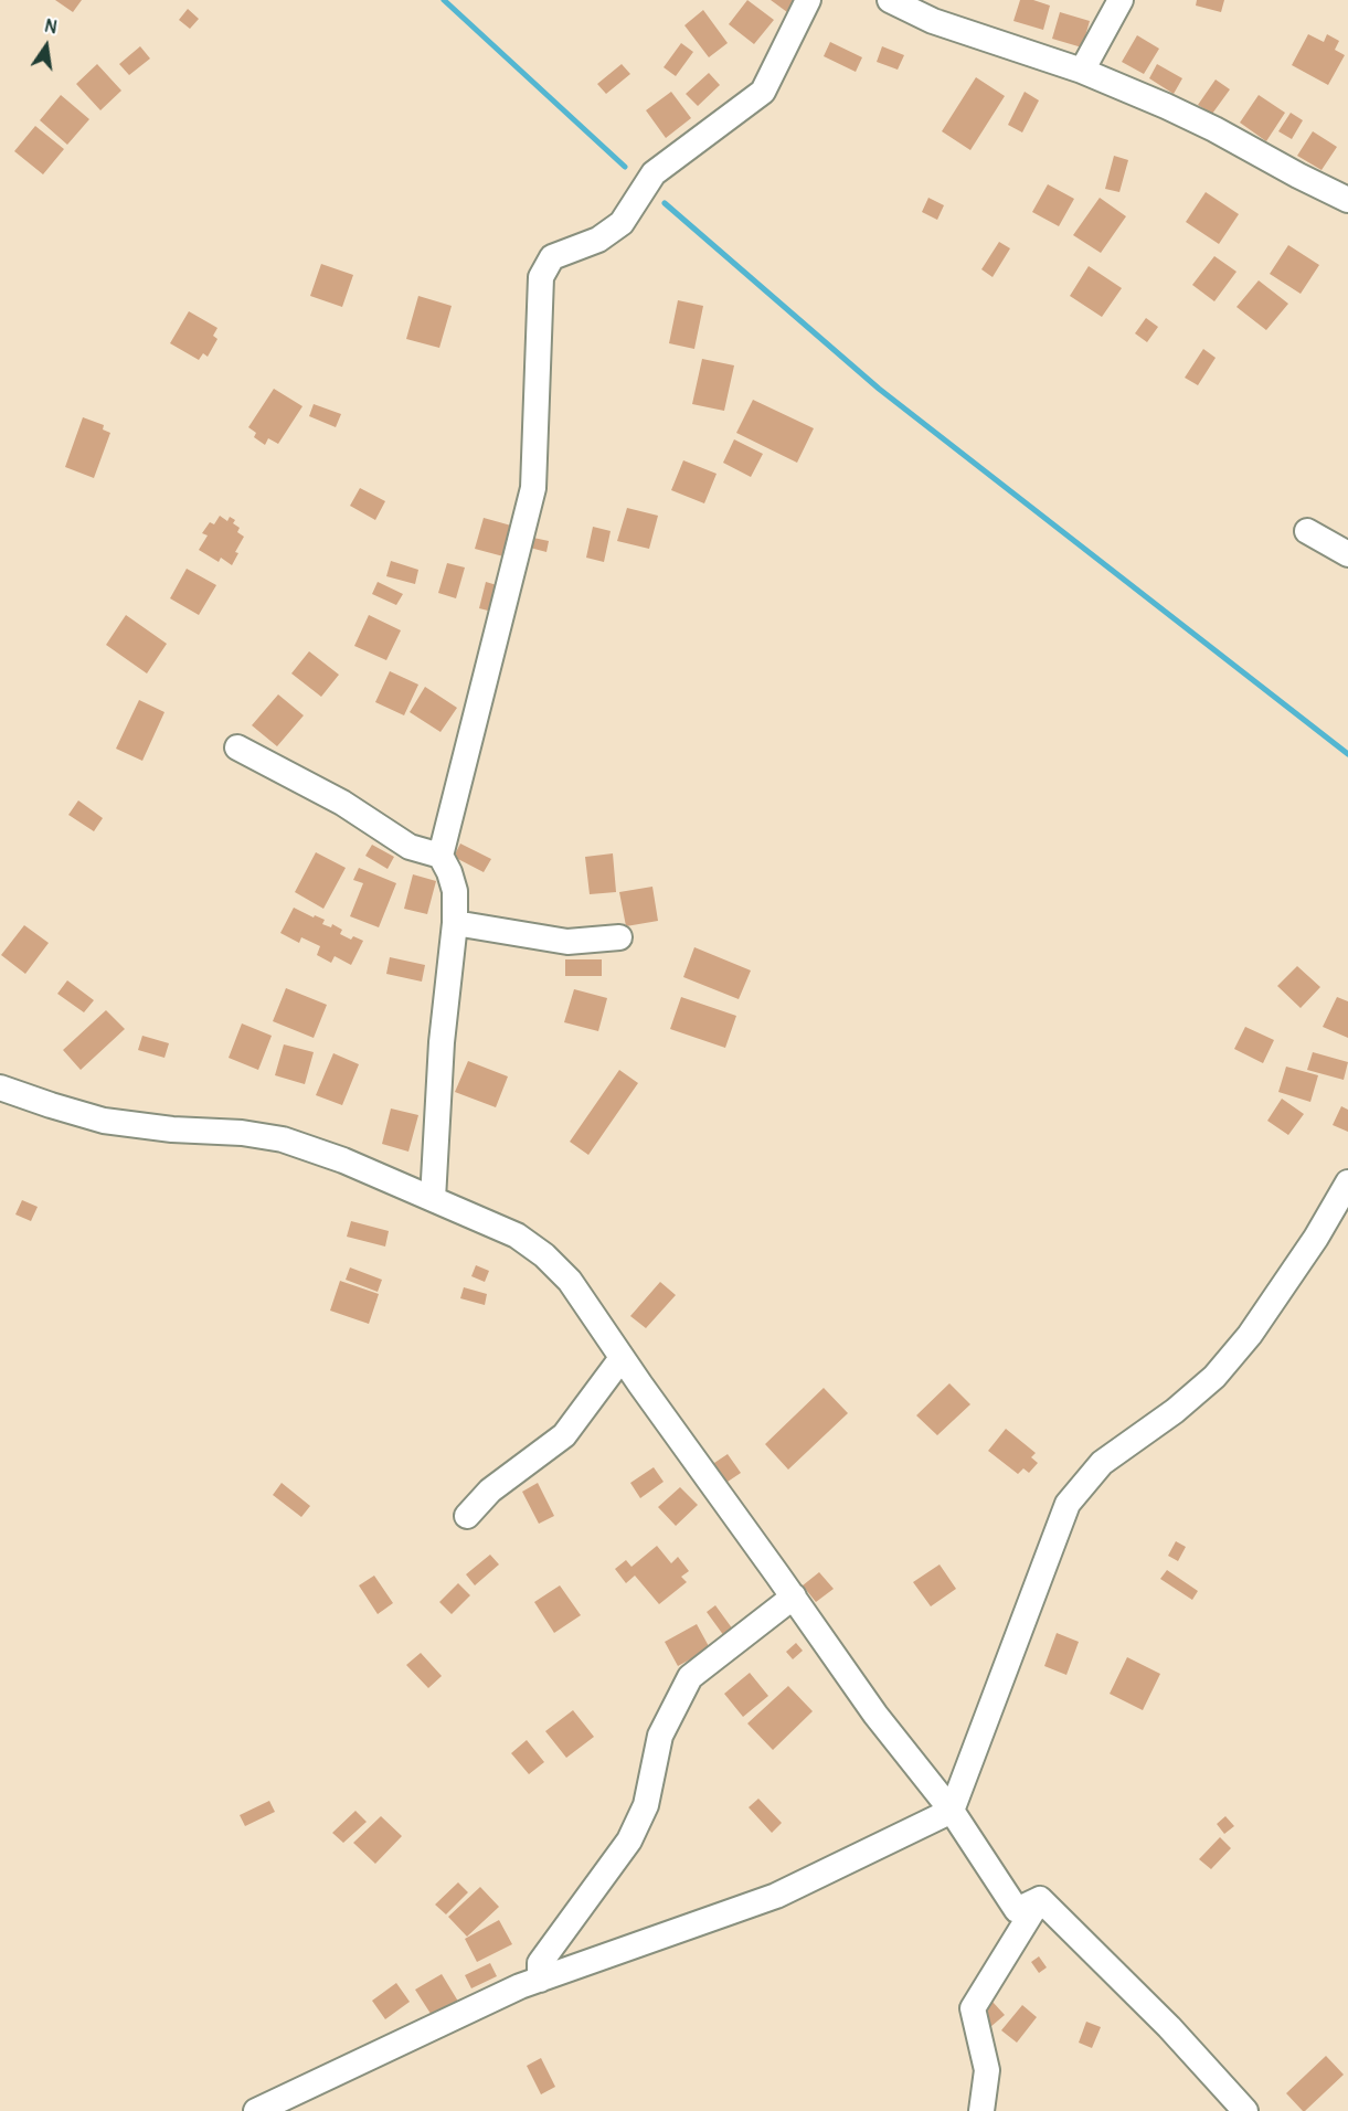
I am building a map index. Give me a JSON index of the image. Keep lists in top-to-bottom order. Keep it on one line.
{"north":"top"}
